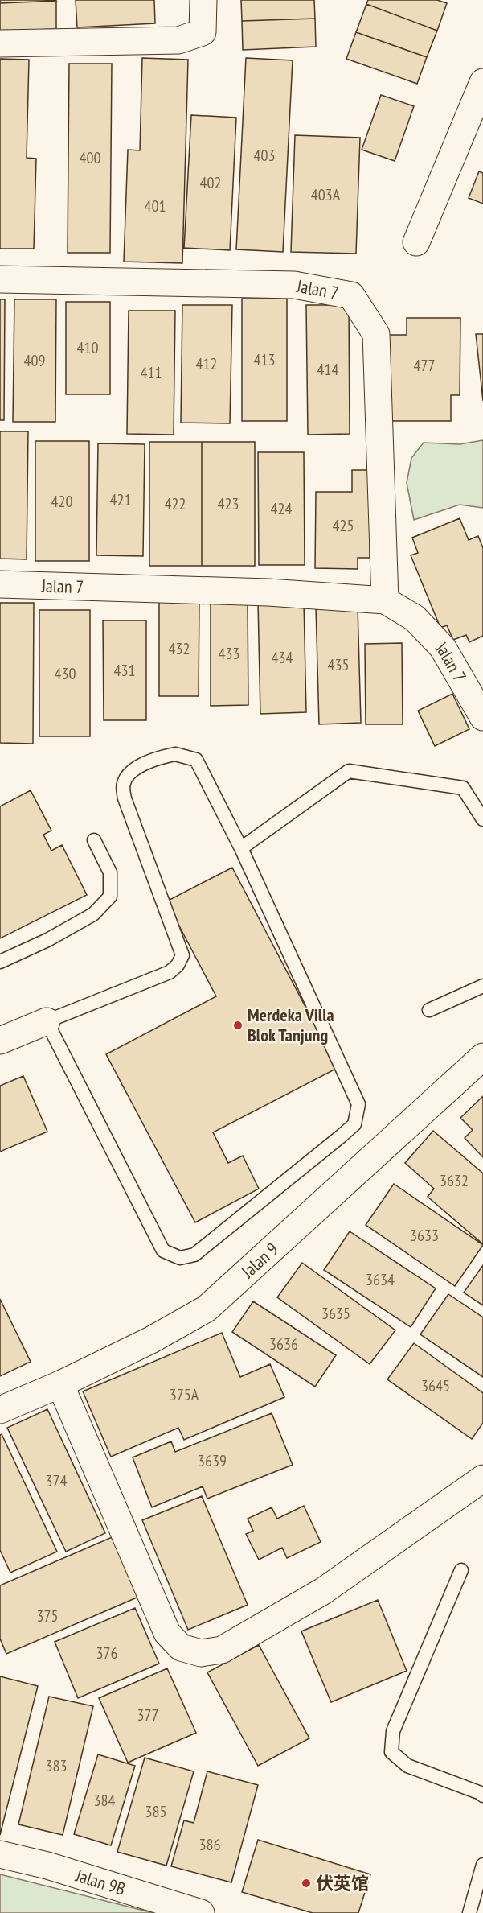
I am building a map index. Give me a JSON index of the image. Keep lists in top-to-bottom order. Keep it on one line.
{"streets":{"street":["Jalan 7","Jalan 9","Jalan 9B"]},"places":["Merdeka Villa Blok Tanjung","伏英馆"],"house_numbers":["403","400","402","403A","401","410","413","409","412","477","414","411","421","420","422","423","424","425","432","433","434","435","431","430","3632","3633","3634","3635","3636","3645","375A","3639","374","375","376","377","383","384","385","386"]}
